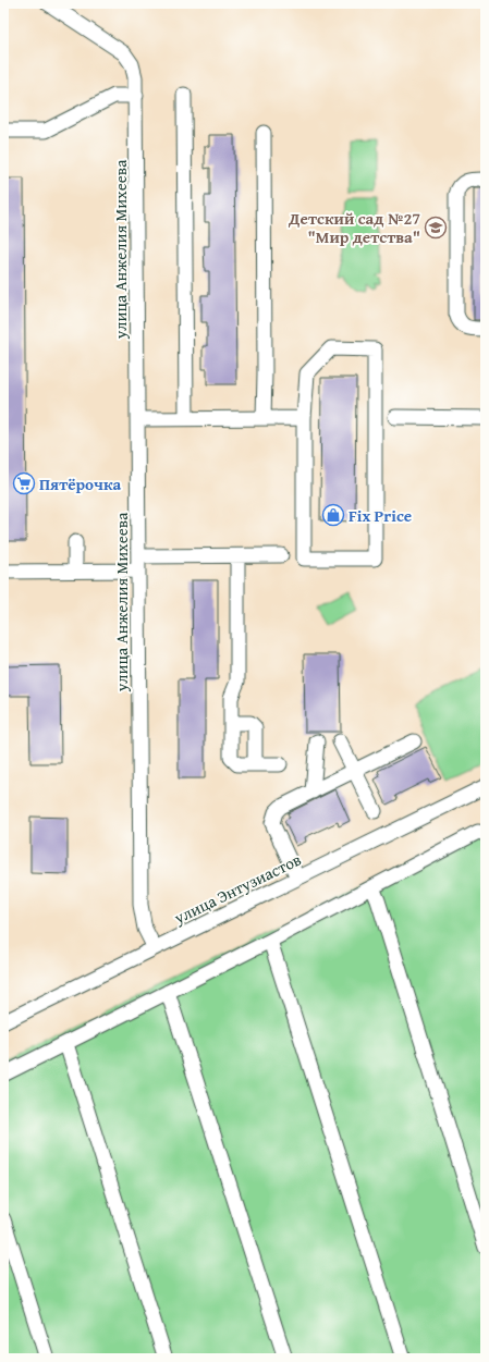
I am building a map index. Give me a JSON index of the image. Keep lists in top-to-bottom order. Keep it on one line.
{"streets":{"street":["улица Анжелия Михеева","улица Энтузиастов"]},"crossings":[["улица Анжелия Михеева","улица Энтузиастов"]],"places":{"school or university":["Детский сад №27 \"Мир детства\""],"supermarket":["Пятёрочка"],"shop":["Fix Price"]}}
